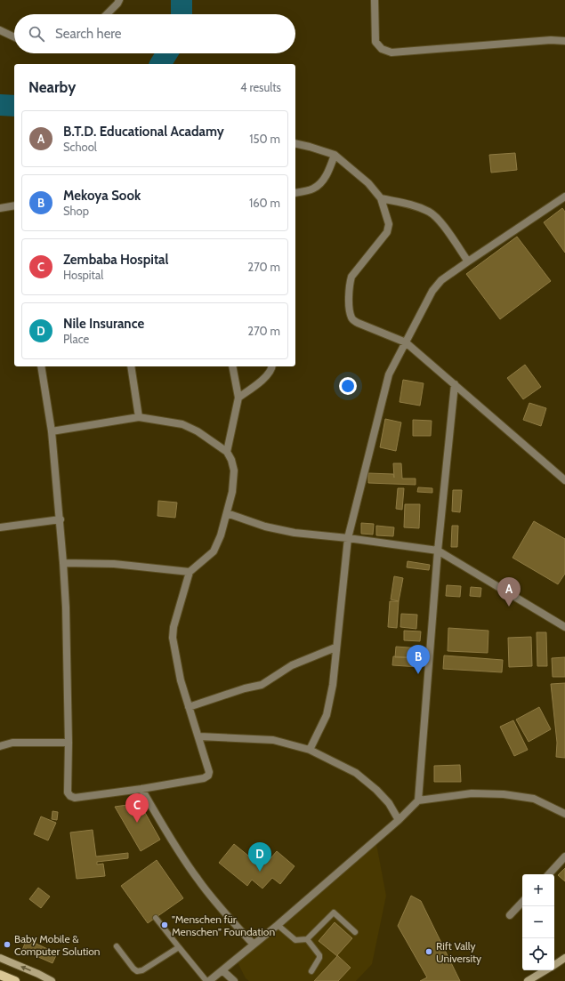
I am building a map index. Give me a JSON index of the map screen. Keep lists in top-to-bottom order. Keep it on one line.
{"places":["\"Menschen für Menschen\" Foundation","Baby Mobile & Computer Solution","Rift Vally University"],"page":{"search":"Search here","heading":["Nearby","4 results"],"list":[{"mark":"A","name":"B.T.D. Educational Acadamy","note":"School","value":"150 m"},{"mark":"B","name":"Mekoya Sook","note":"Shop","value":"160 m"},{"mark":"C","name":"Zembaba Hospital","note":"Hospital","value":"270 m"},{"mark":"D","name":"Nile Insurance","note":"Place","value":"270 m"}],"pins":["A","B","C","D"],"map_buttons":["+","−"]}}
